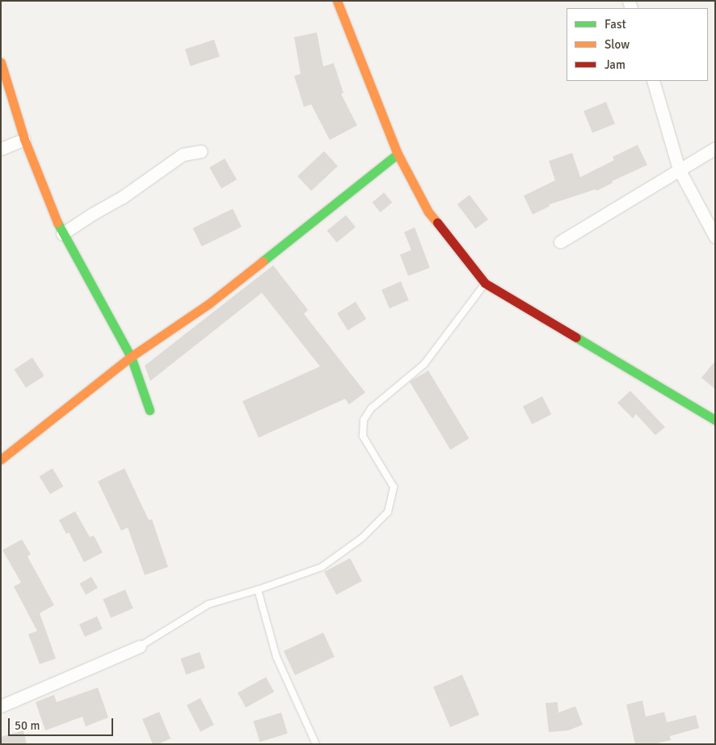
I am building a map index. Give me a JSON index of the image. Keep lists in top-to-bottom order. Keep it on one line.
{"legend":["Fast","Slow","Jam"],"scale_bar":"50 m"}
